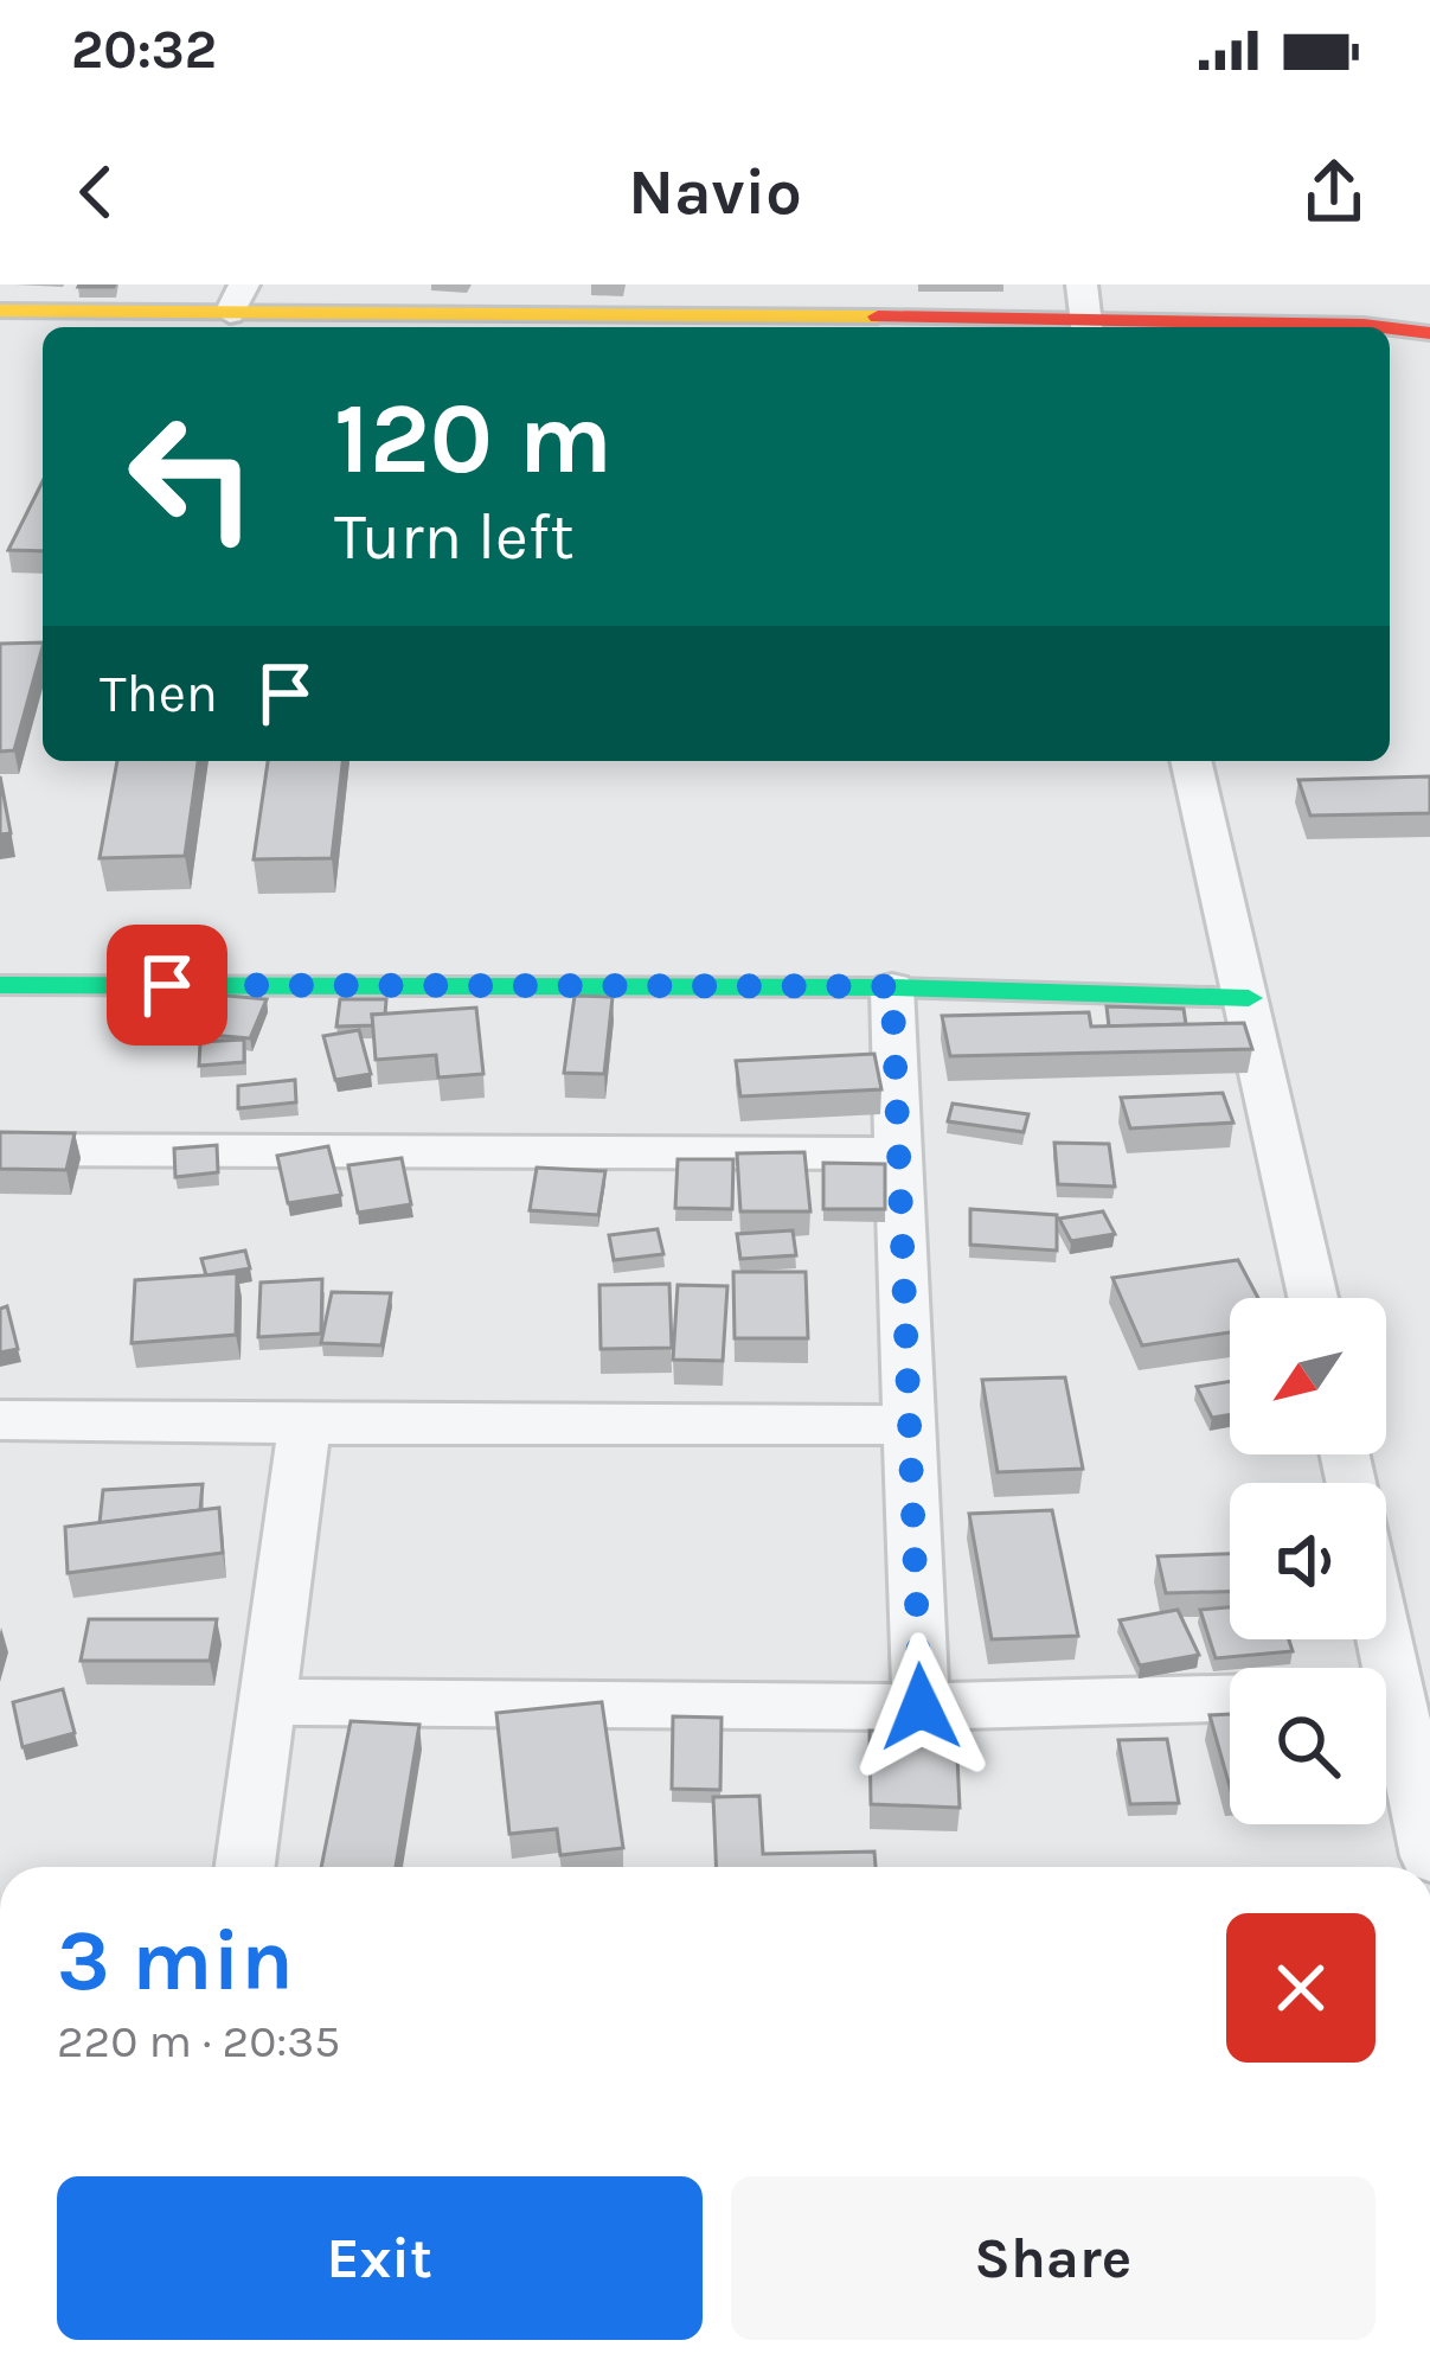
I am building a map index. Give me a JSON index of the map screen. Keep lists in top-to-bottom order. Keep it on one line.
{"north":"bottom left","page":{"status":"20:32","header":"Navio","turn":["120 m","Turn left"],"then":"Then","heading":["3 min","220 m · 20:35"],"buttons":["Exit","Share"]}}
